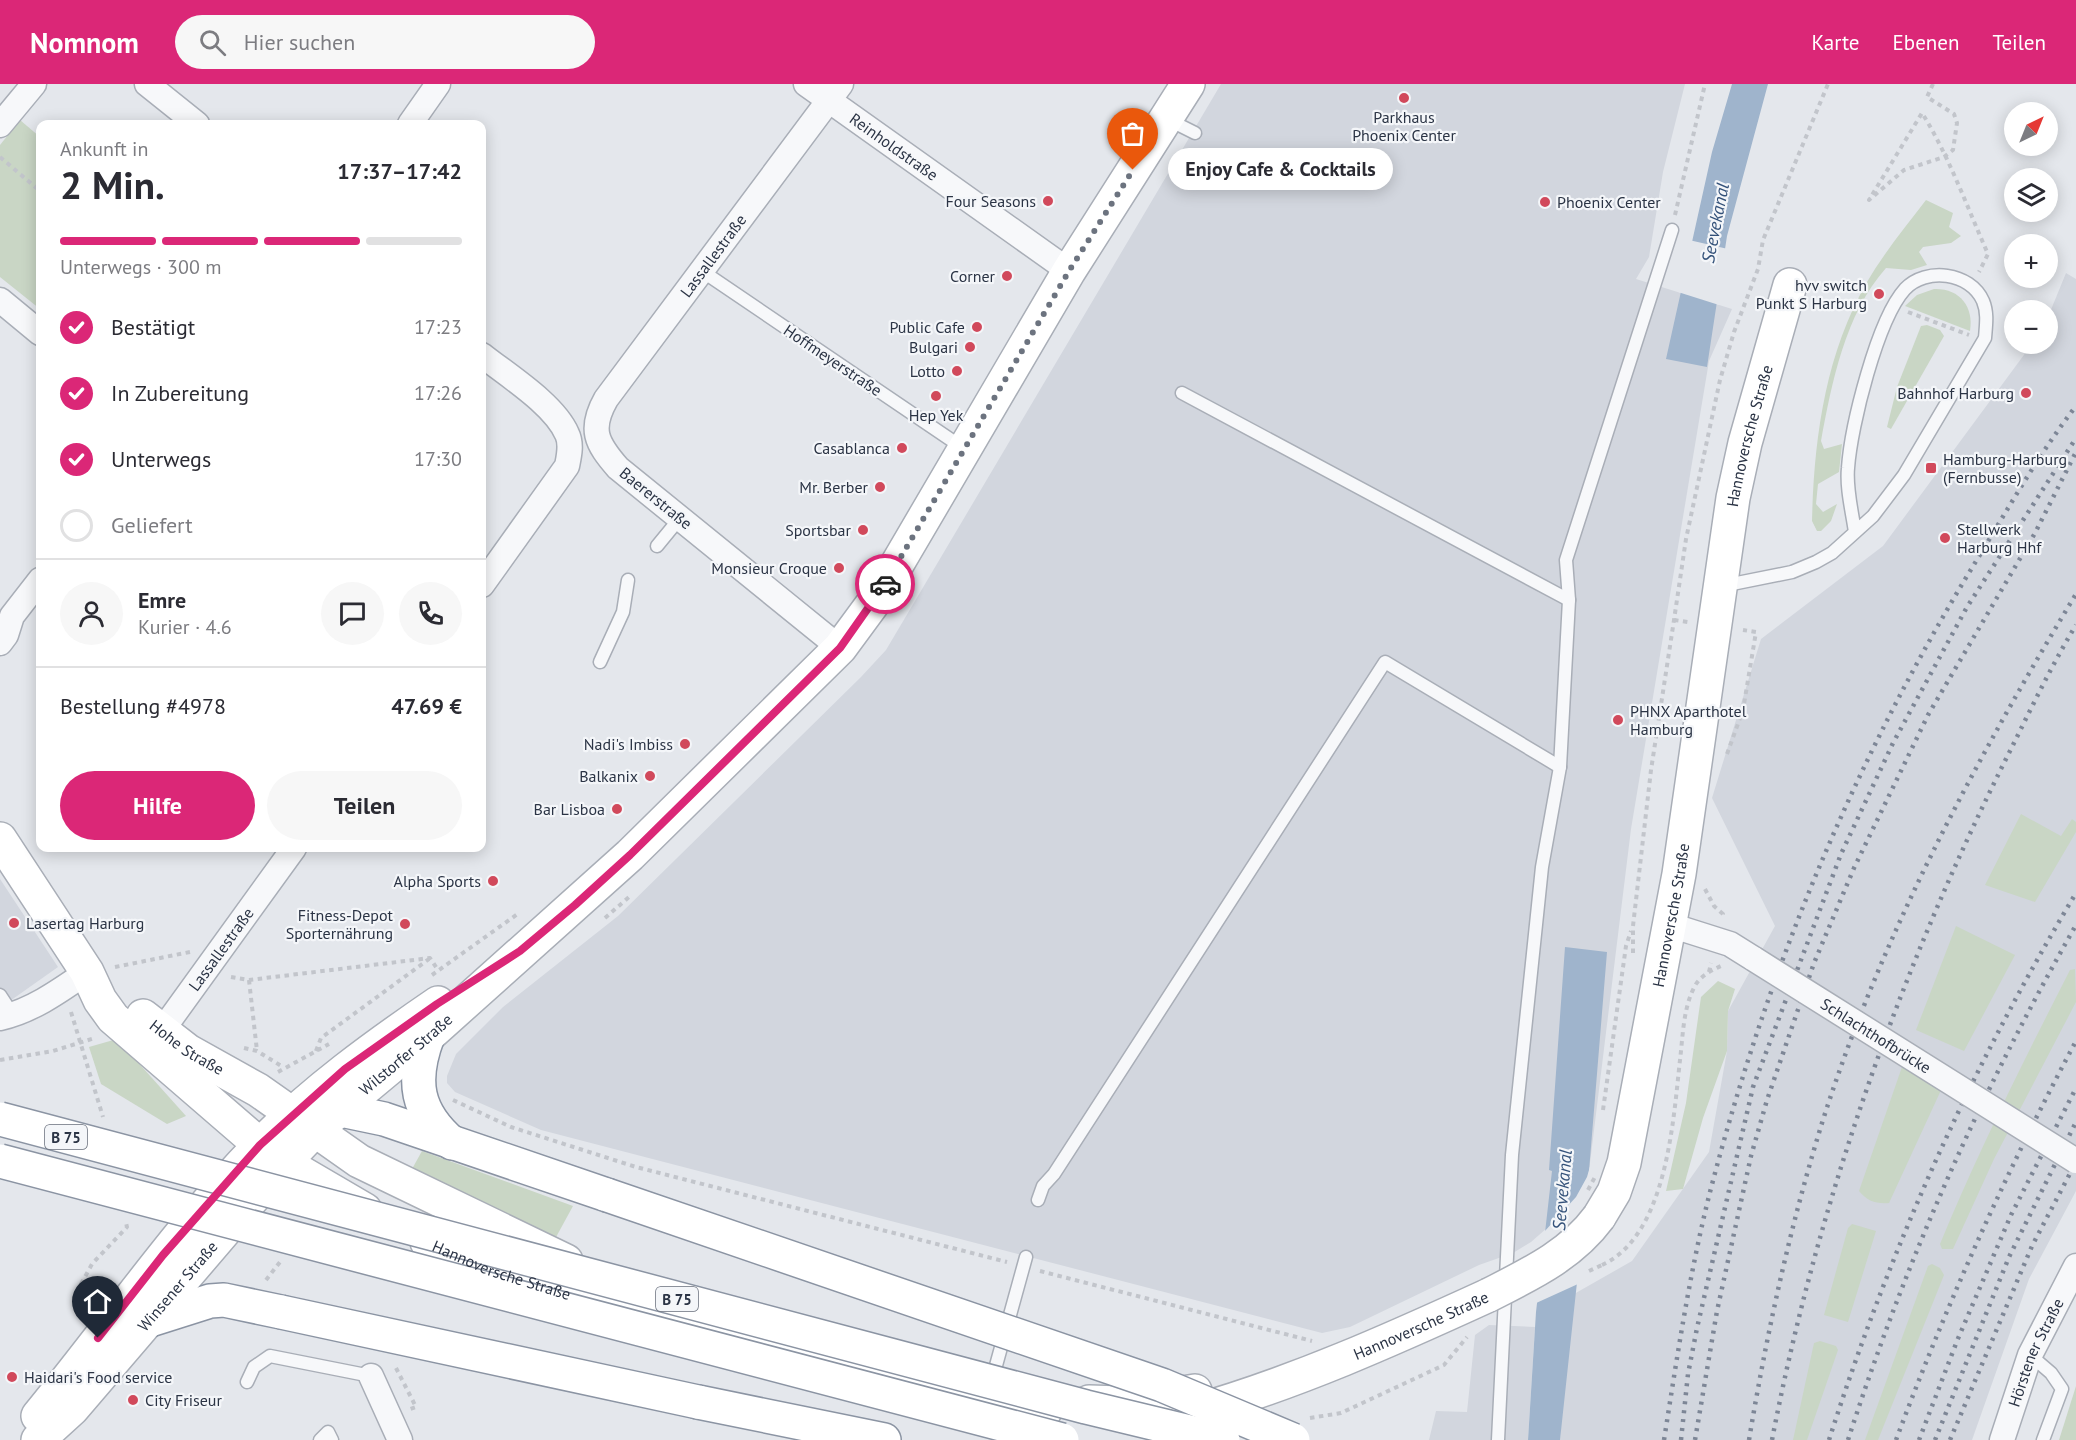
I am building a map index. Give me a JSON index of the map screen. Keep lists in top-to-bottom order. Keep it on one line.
{"streets":{"main road":["Hannoversche Straße","Hohe Straße","Wilstorfer Straße","B 75","Winsener Straße"],"street":["Reinholdstraße","Lassallestraße","Baererstraße","Schlachthofbrücke","Hörstener Straße"],"lane":["Hoffmeyerstraße"]},"crossings":[["Reinholdstraße","Lassallestraße"],["Reinholdstraße","Wilstorfer Straße"],["Lassallestraße","Hoffmeyerstraße"],["Lassallestraße","Baererstraße"],["Lassallestraße","Hohe Straße"],["Hoffmeyerstraße","Wilstorfer Straße"],["Hannoversche Straße","Schlachthofbrücke"],["Hannoversche Straße","Hohe Straße"],["Hannoversche Straße","Wilstorfer Straße"],["Hannoversche Straße","Winsener Straße"],["Baererstraße","Wilstorfer Straße"],["Hohe Straße","Wilstorfer Straße"],["Hohe Straße","Winsener Straße"],["Wilstorfer Straße","Winsener Straße"]],"water":["Seevekanal"],"places":{"other":["Parkhaus Phoenix Center","Enjoy Cafe & Cocktails","Four Seasons","Phoenix Center","Corner","hvv switch Punkt S Harburg","Public Cafe","Bulgari","Lotto","Bahnhof Harburg","Hep Yek","Casablanca","Mr. Berber","Sportsbar","Stellwerk Harburg Hhf","Monsieur Croque","PHNX Aparthotel Hamburg","Nadi's Imbiss","Balkanix","Bar Lisboa","Alpha Sports","Lasertag Harburg","Fitness-Depot Sporternährung","Haidari's Food service","City Friseur"],"transit":["Hamburg-Harburg (Fernbusse)"]},"north":"top right","page":{"header":"Nomnom","search":"Hier suchen","nav":["Karte","Ebenen","Teilen"],"map_buttons":["+","−"],"heading":["2 Min.","Ankunft in","17:37–17:42"],"panel":["Emre","Kurier · 4.6","Bestellung #4978","47.69 €"],"bubble":"Enjoy Cafe & Cocktails","bar":"Unterwegs · 300 m","list":[["Bestätigt","17:23"],["In Zubereitung","17:26"],["Unterwegs","17:30"],"Geliefert"],"buttons":["Hilfe","Teilen"]}}
